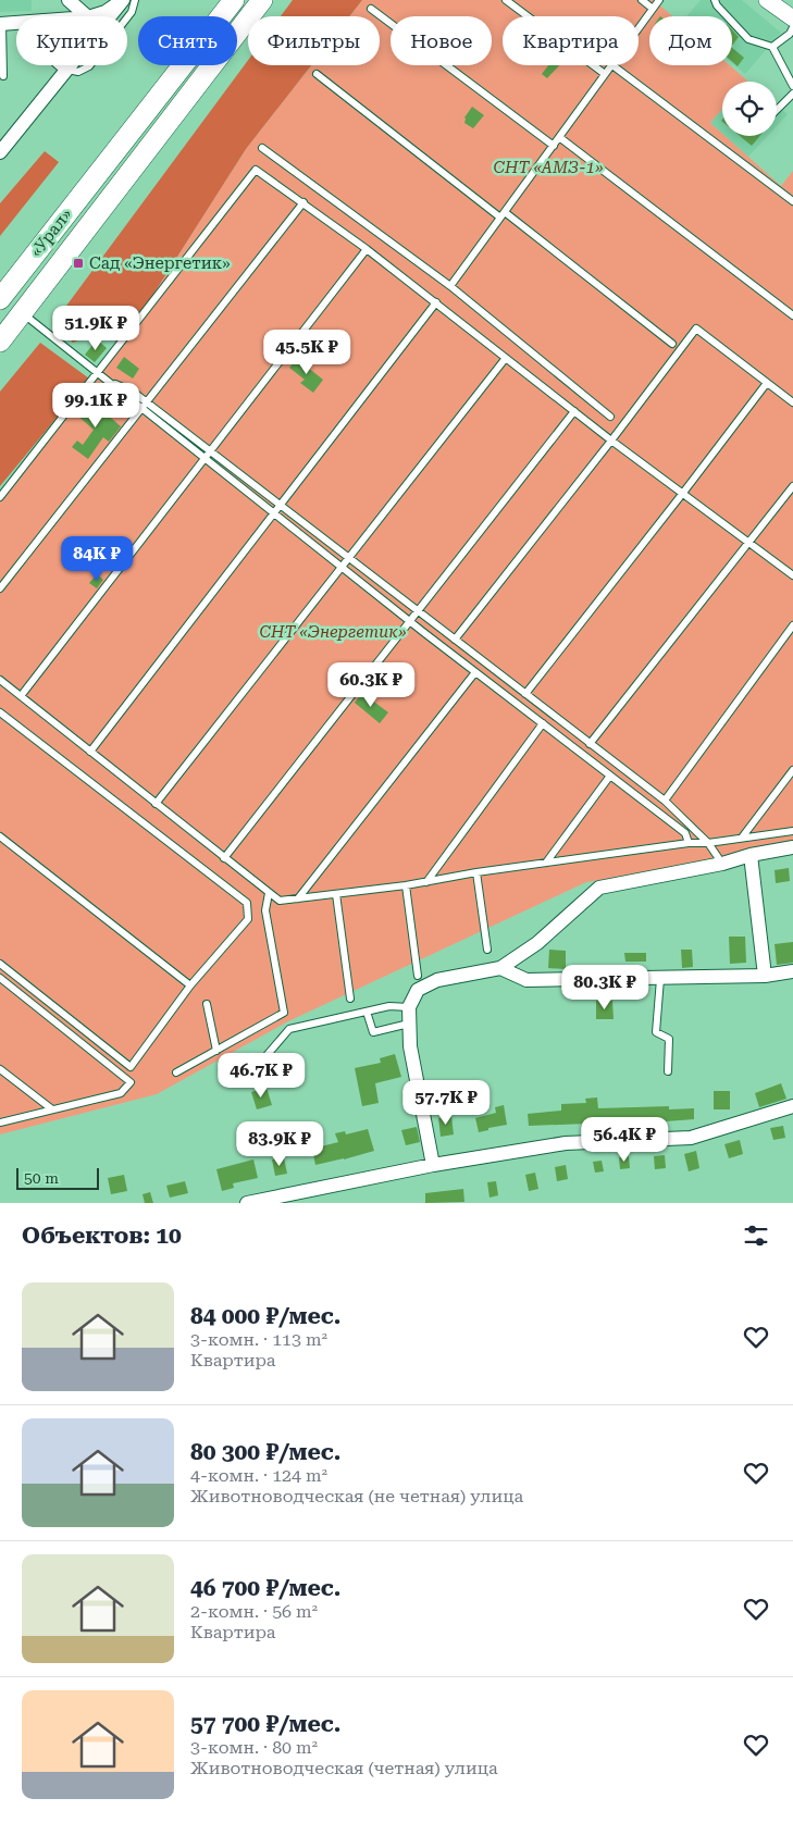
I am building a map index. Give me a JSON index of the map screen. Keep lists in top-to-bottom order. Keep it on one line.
{"streets":{"main road":["«Урал»"]},"parks":["СНТ «АМЗ-1»","СНТ «Энергетик»"],"places":{"transit":["Сад «Энергетик»"]},"scale_bar":"50 m","page":{"chip":["Купить","Снять","Фильтры","Новое","Квартира","Дом"],"price":["51.9K ₽","45.5K ₽","99.1K ₽","84K ₽","60.3K ₽","80.3K ₽","46.7K ₽","57.7K ₽","56.4K ₽","83.9K ₽"],"scale":"50 m","heading":"Объектов: 10","list":[{"name":"84 000 ₽/мес.","note":"3-комн. · 113 m² · Квартира"},{"name":"80 300 ₽/мес.","note":"4-комн. · 124 m² · Животноводческая (не четная) улица"},{"name":"46 700 ₽/мес.","note":"2-комн. · 56 m² · Квартира"},{"name":"57 700 ₽/мес.","note":"3-комн. · 80 m² · Животноводческая (четная) улица"}]}}
